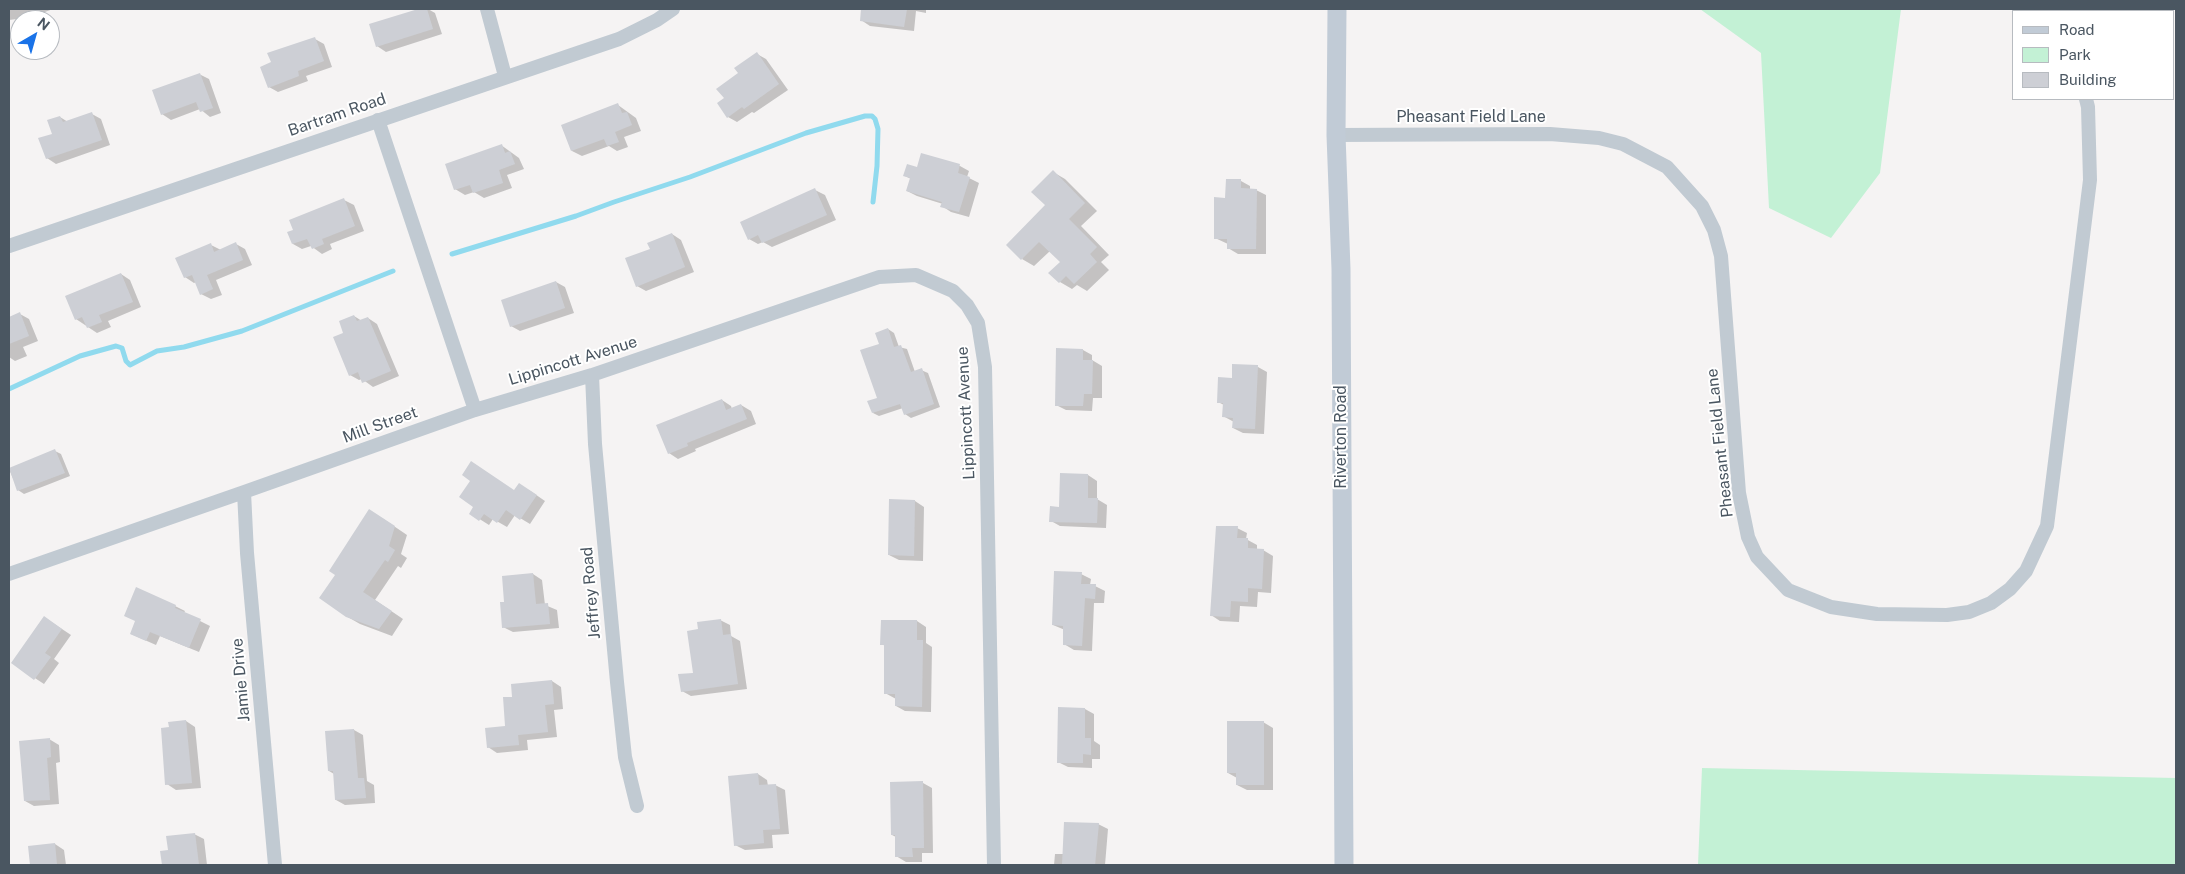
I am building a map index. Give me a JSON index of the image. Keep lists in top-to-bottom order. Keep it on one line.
{"streets":{"main road":["Riverton Road"],"street":["Bartram Road","Pheasant Field Lane","Lippincott Avenue","Mill Street","Jeffrey Road","Jamie Drive"]},"crossings":[["Pheasant Field Lane","Riverton Road"],["Lippincott Avenue","Mill Street"],["Lippincott Avenue","Jeffrey Road"],["Mill Street","Jamie Drive"]],"legend":["Road","Park","Building"],"north":"top right"}
